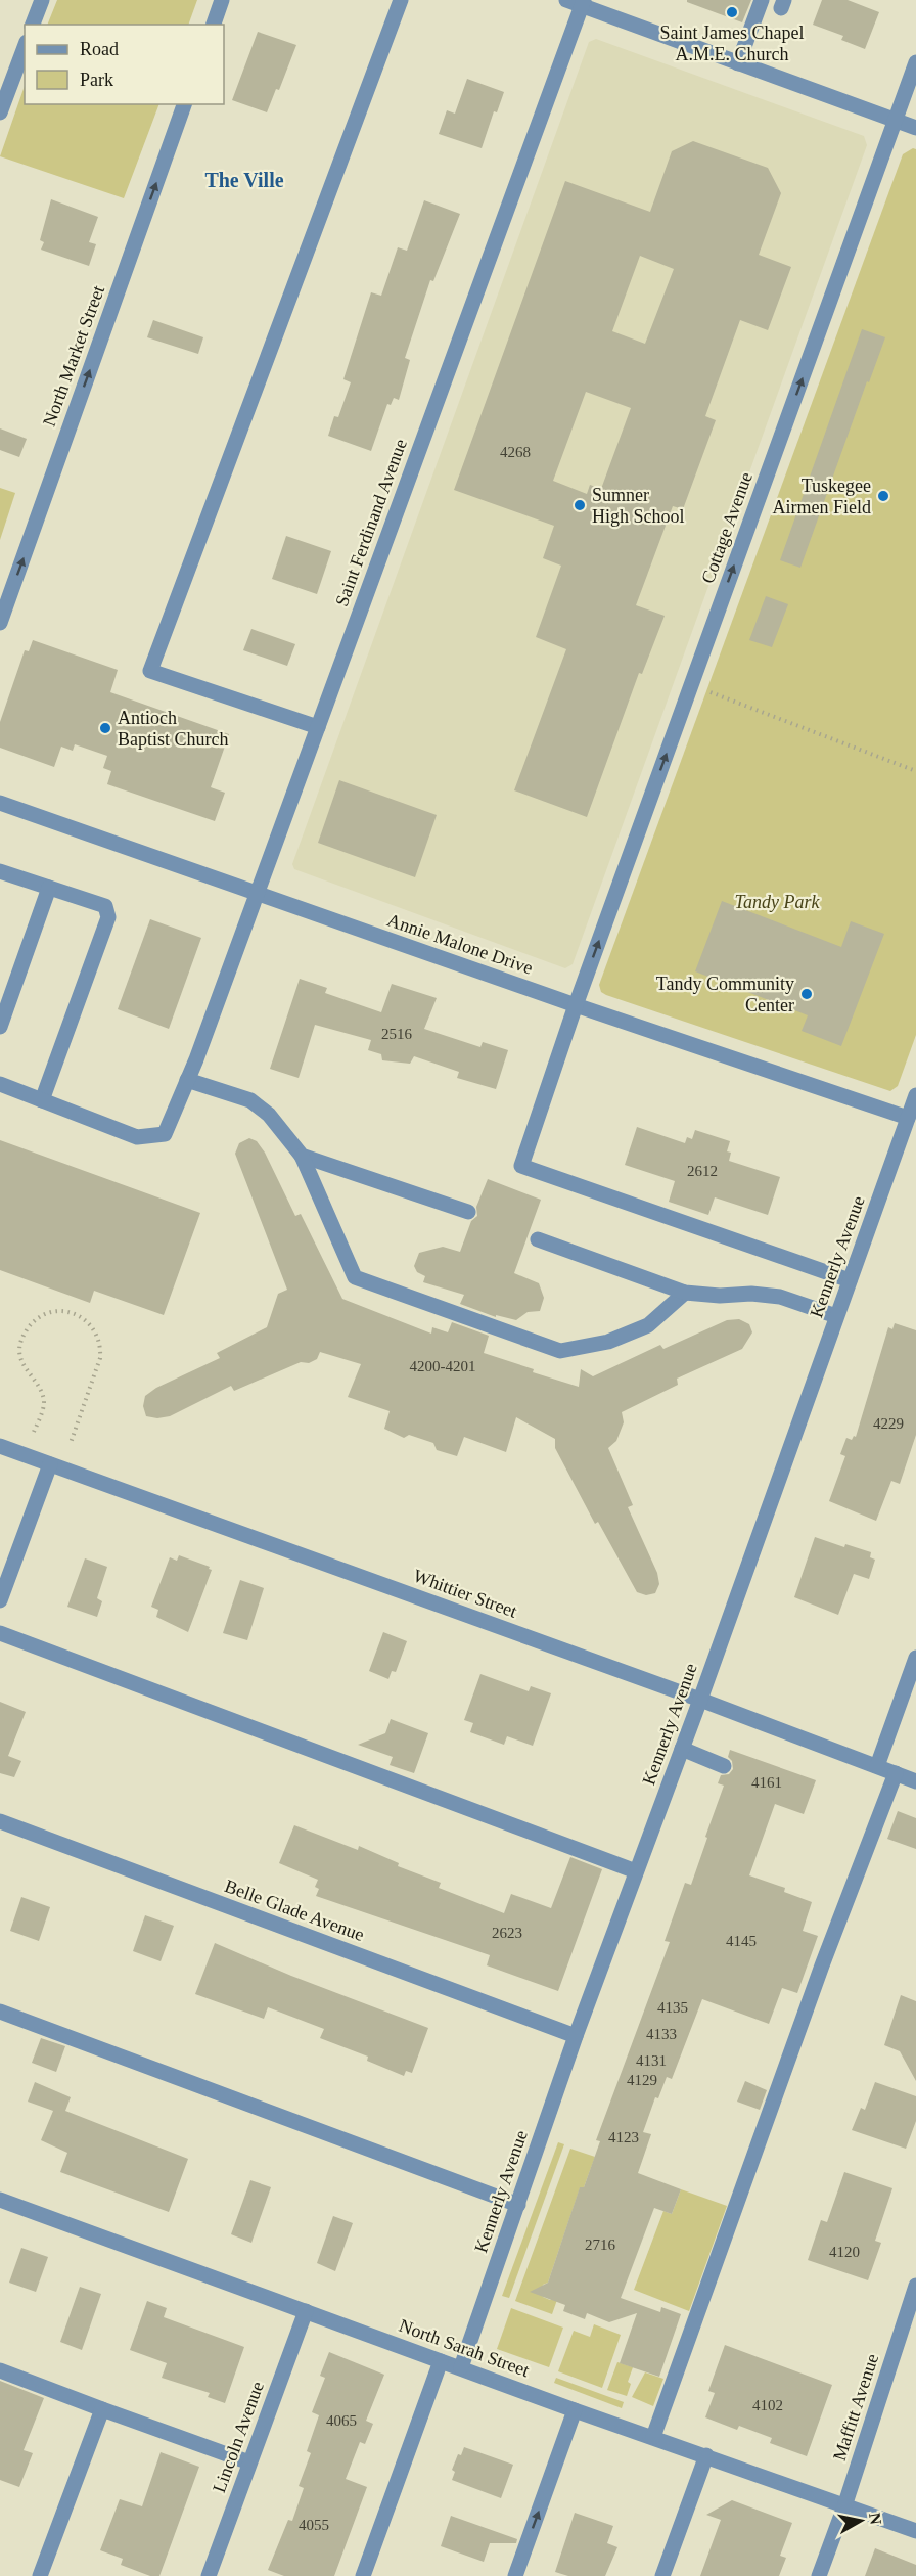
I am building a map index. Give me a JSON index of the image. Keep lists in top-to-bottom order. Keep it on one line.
{"streets":{"street":["North Market Street","Saint Ferdinand Avenue","Cottage Avenue","Annie Malone Drive","Kennerly Avenue","Whittier Street","Belle Glade Avenue","North Sarah Street","Maffitt Avenue","Lincoln Avenue"]},"crossings":[["Saint Ferdinand Avenue","Annie Malone Drive"],["Cottage Avenue","Annie Malone Drive"],["Cottage Avenue","Kennerly Avenue"],["Annie Malone Drive","Kennerly Avenue"],["Kennerly Avenue","Whittier Street"],["Kennerly Avenue","Belle Glade Avenue"],["Kennerly Avenue","North Sarah Street"],["North Sarah Street","Maffitt Avenue"],["North Sarah Street","Lincoln Avenue"]],"one_way":["North Market Street","Cottage Avenue"],"districts":["The Ville"],"parks":["Tandy Park"],"places":["Saint James Chapel A.M.E. Church","Tuskegee Airmen Field","Sumner High School","Antioch Baptist Church","Tandy Community Center"],"house_numbers":["4268","2516","2612","4200-4201","4229","4161","2623","4145","4135","4133","4131","4129","4123","2716","4120","4102","4065","4055"],"legend":["Road","Park"],"north":"right"}
